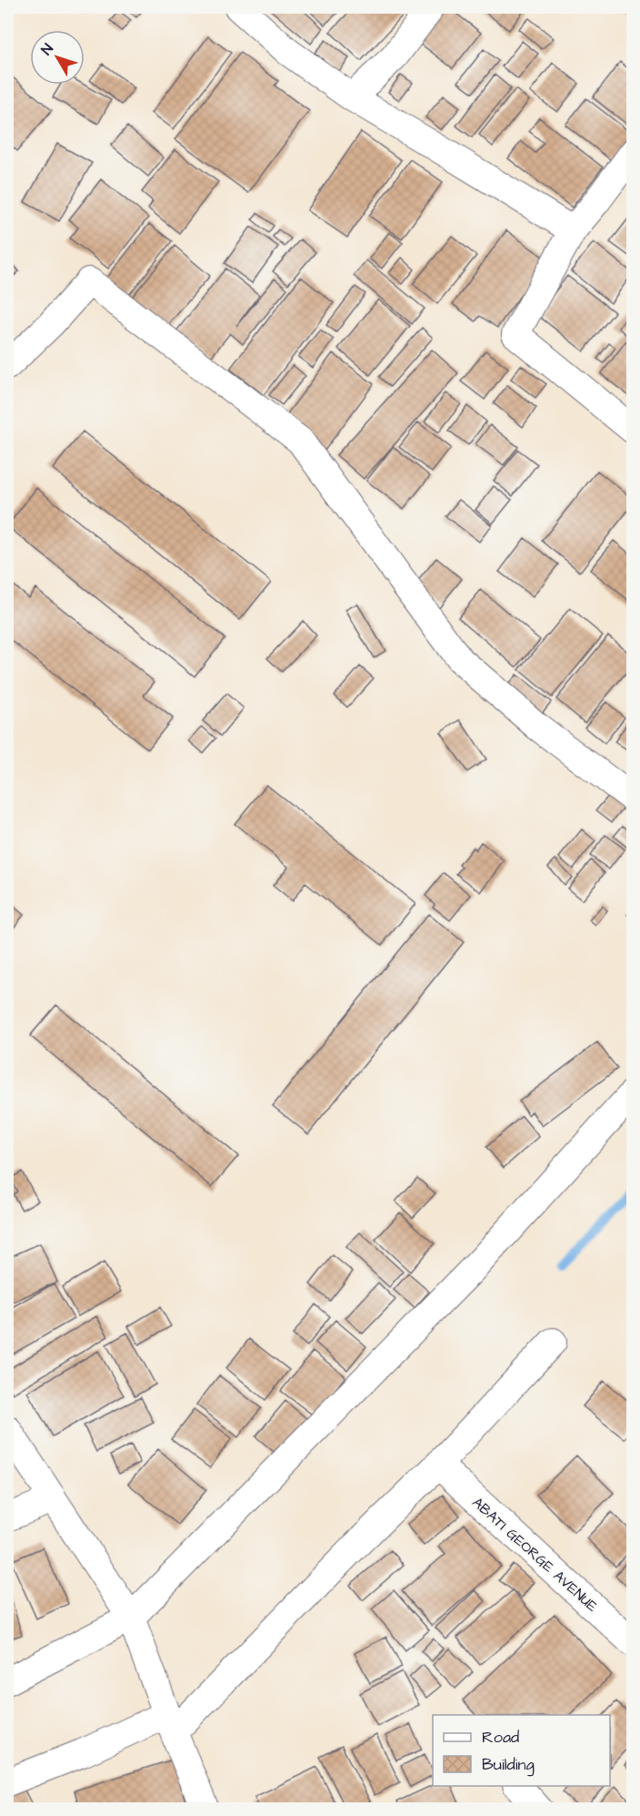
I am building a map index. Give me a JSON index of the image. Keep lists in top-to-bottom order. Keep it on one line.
{"streets":{"street":["ABATI GEORGE AVENUE"]},"legend":["Road","Building"],"north":"top left"}
